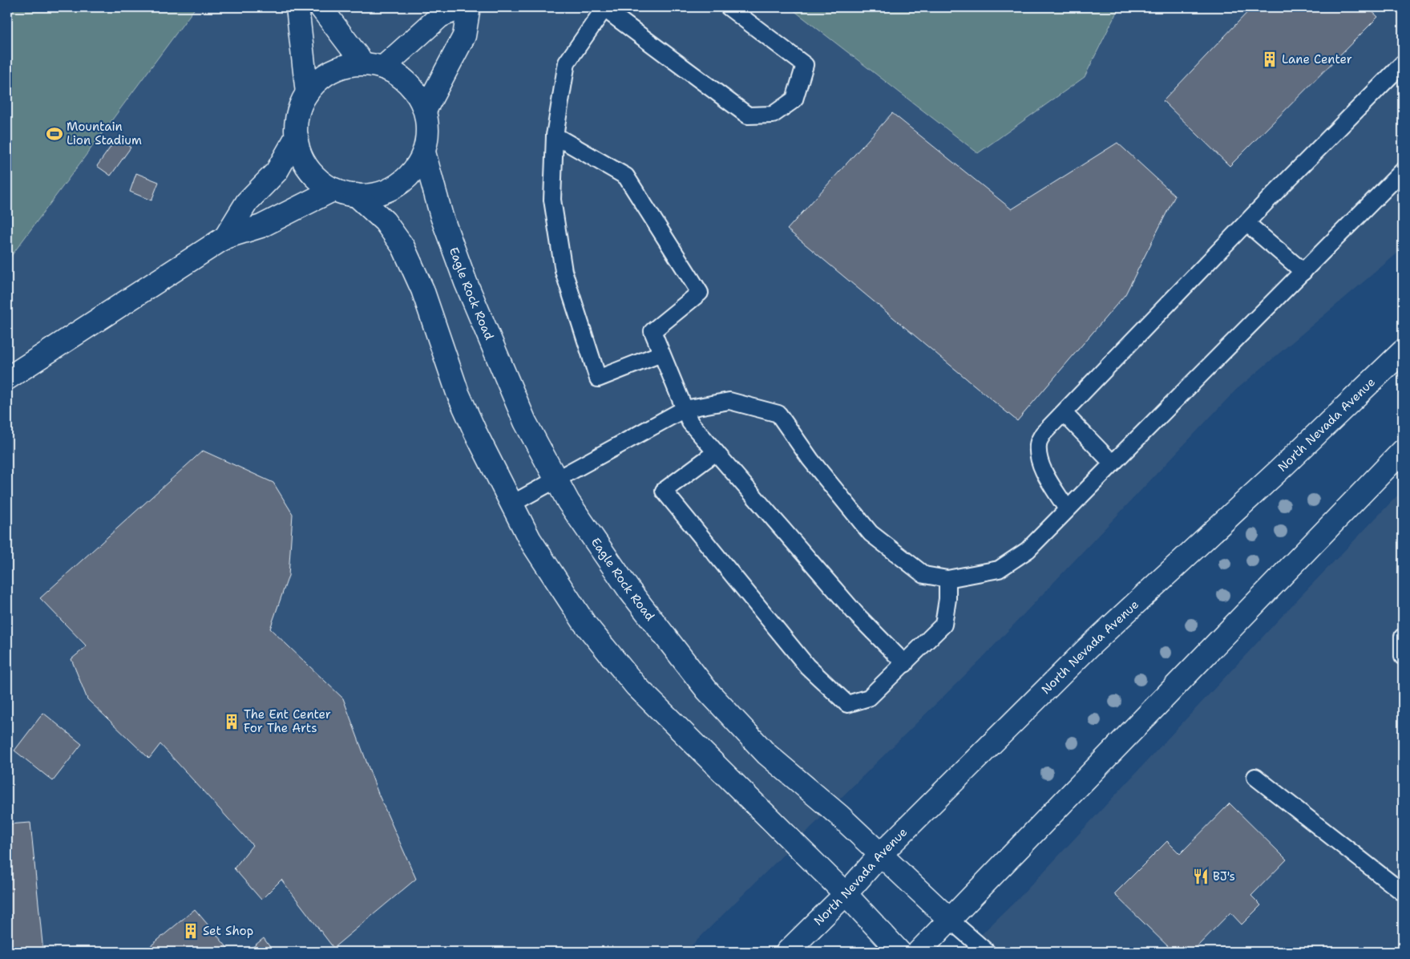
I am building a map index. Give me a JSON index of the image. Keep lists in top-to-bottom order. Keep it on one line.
{"streets":{"street":["Eagle Rock Road","North Nevada Avenue"]},"crossings":[["Eagle Rock Road","North Nevada Avenue"]],"places":{"building":["Lane Center","The Ent Center For The Arts","Set Shop"],"sports":["Mountain Lion Stadium"],"restaurant":["BJ's"]}}
